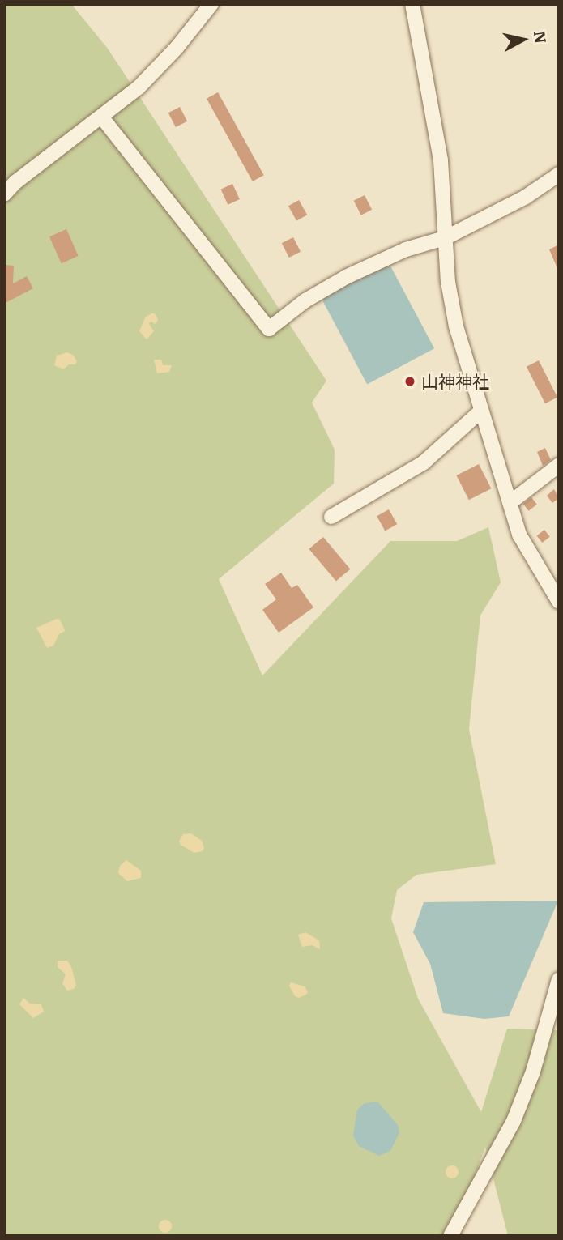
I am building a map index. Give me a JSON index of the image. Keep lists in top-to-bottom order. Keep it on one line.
{"places":["山神神社"],"north":"right"}
